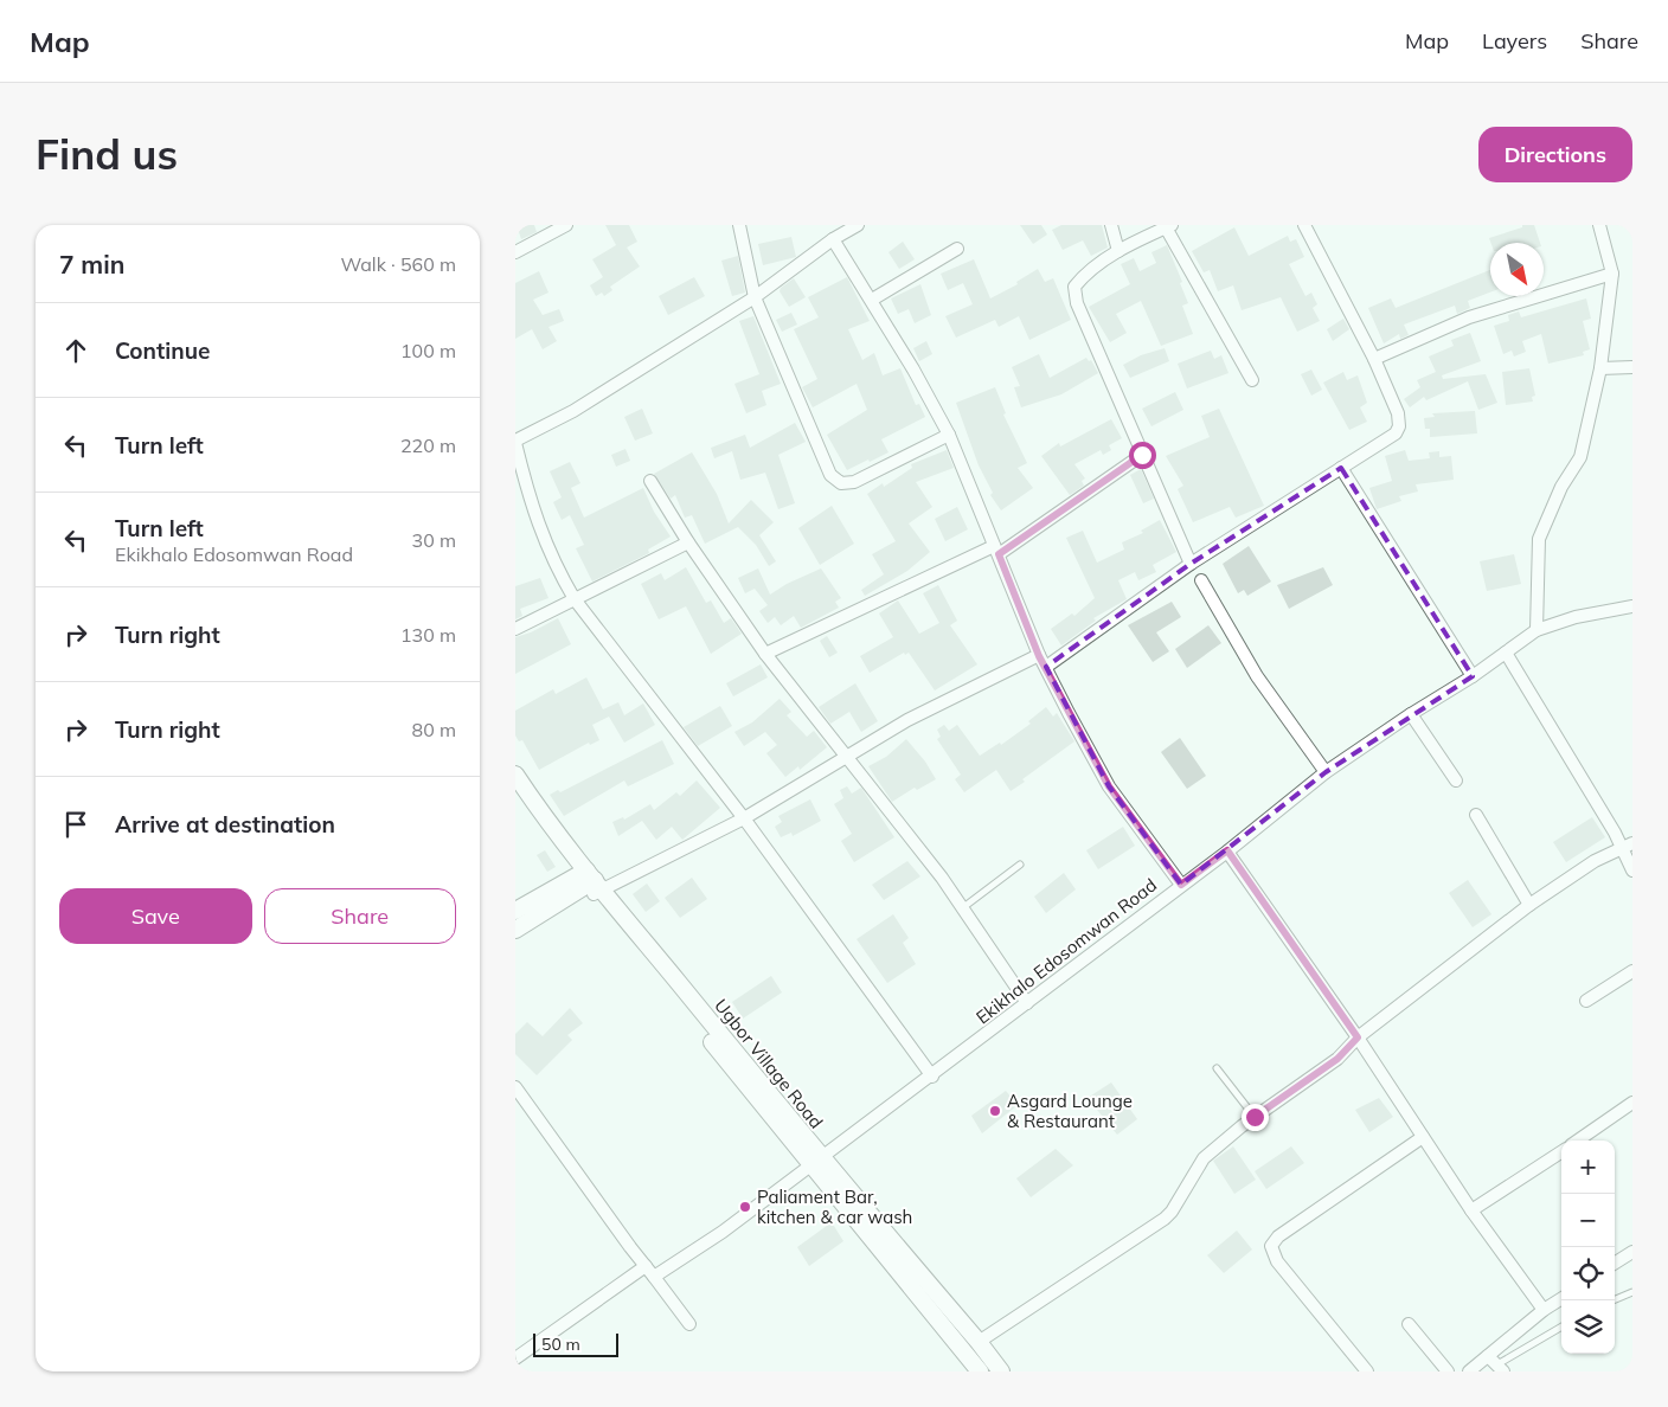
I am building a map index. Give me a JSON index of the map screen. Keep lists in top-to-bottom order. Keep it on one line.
{"streets":{"street":["Ekikhalo Edosomwan Road","Ugbor Village Road"]},"crossings":[["Ekikhalo Edosomwan Road","Ugbor Village Road"]],"places":["Asgard Lounge & Restaurant","Paliament Bar, kitchen & car wash"],"scale_bar":"50 m","north":"bottom right","page":{"header":"Map","nav":["Map","Layers","Share"],"buttons":["Directions",["Save","Share"]],"title":"Find us","heading":["7 min","Walk · 560 m"],"list":[["Continue","100 m"],["Turn left","220 m"],["Turn left","Ekikhalo Edosomwan Road","30 m"],["Turn right","130 m"],["Turn right","80 m"],"Arrive at destination"],"map_buttons":["+","−"],"scale":"50 m"}}
